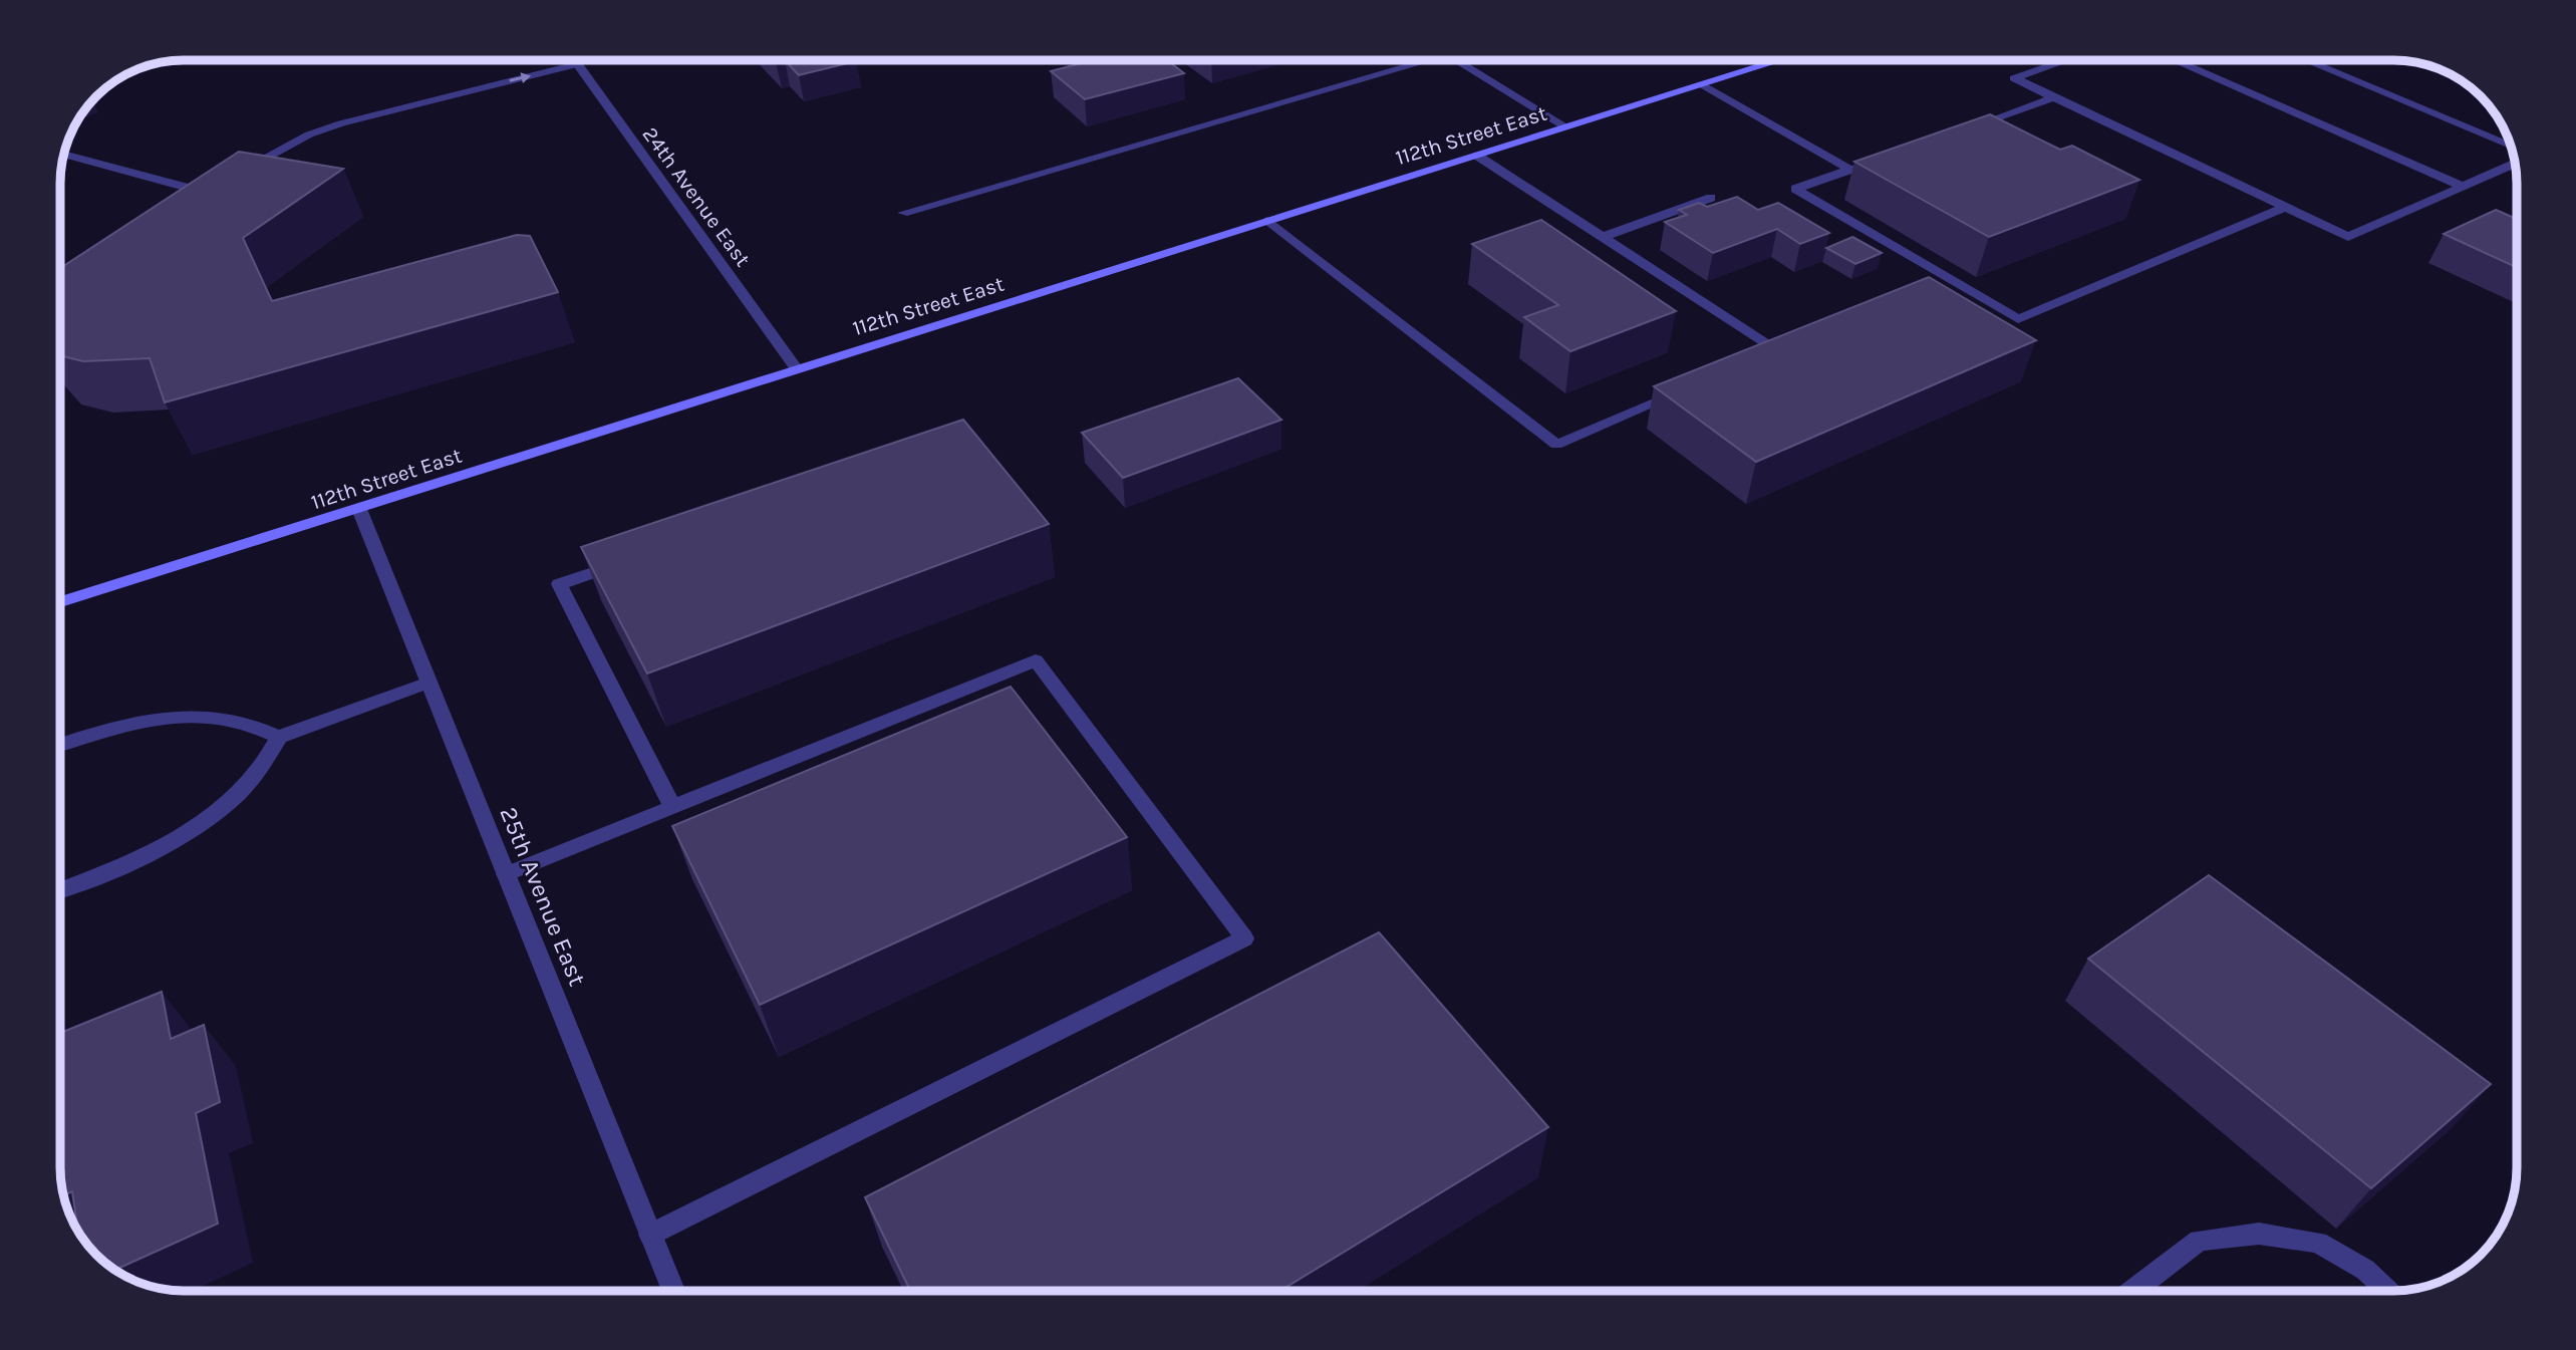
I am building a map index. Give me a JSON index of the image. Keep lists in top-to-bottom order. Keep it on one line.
{"streets":{"main road":["112th Street East"],"street":["24th Avenue East","25th Avenue East"]},"crossings":[["112th Street East","24th Avenue East"],["112th Street East","25th Avenue East"]]}
